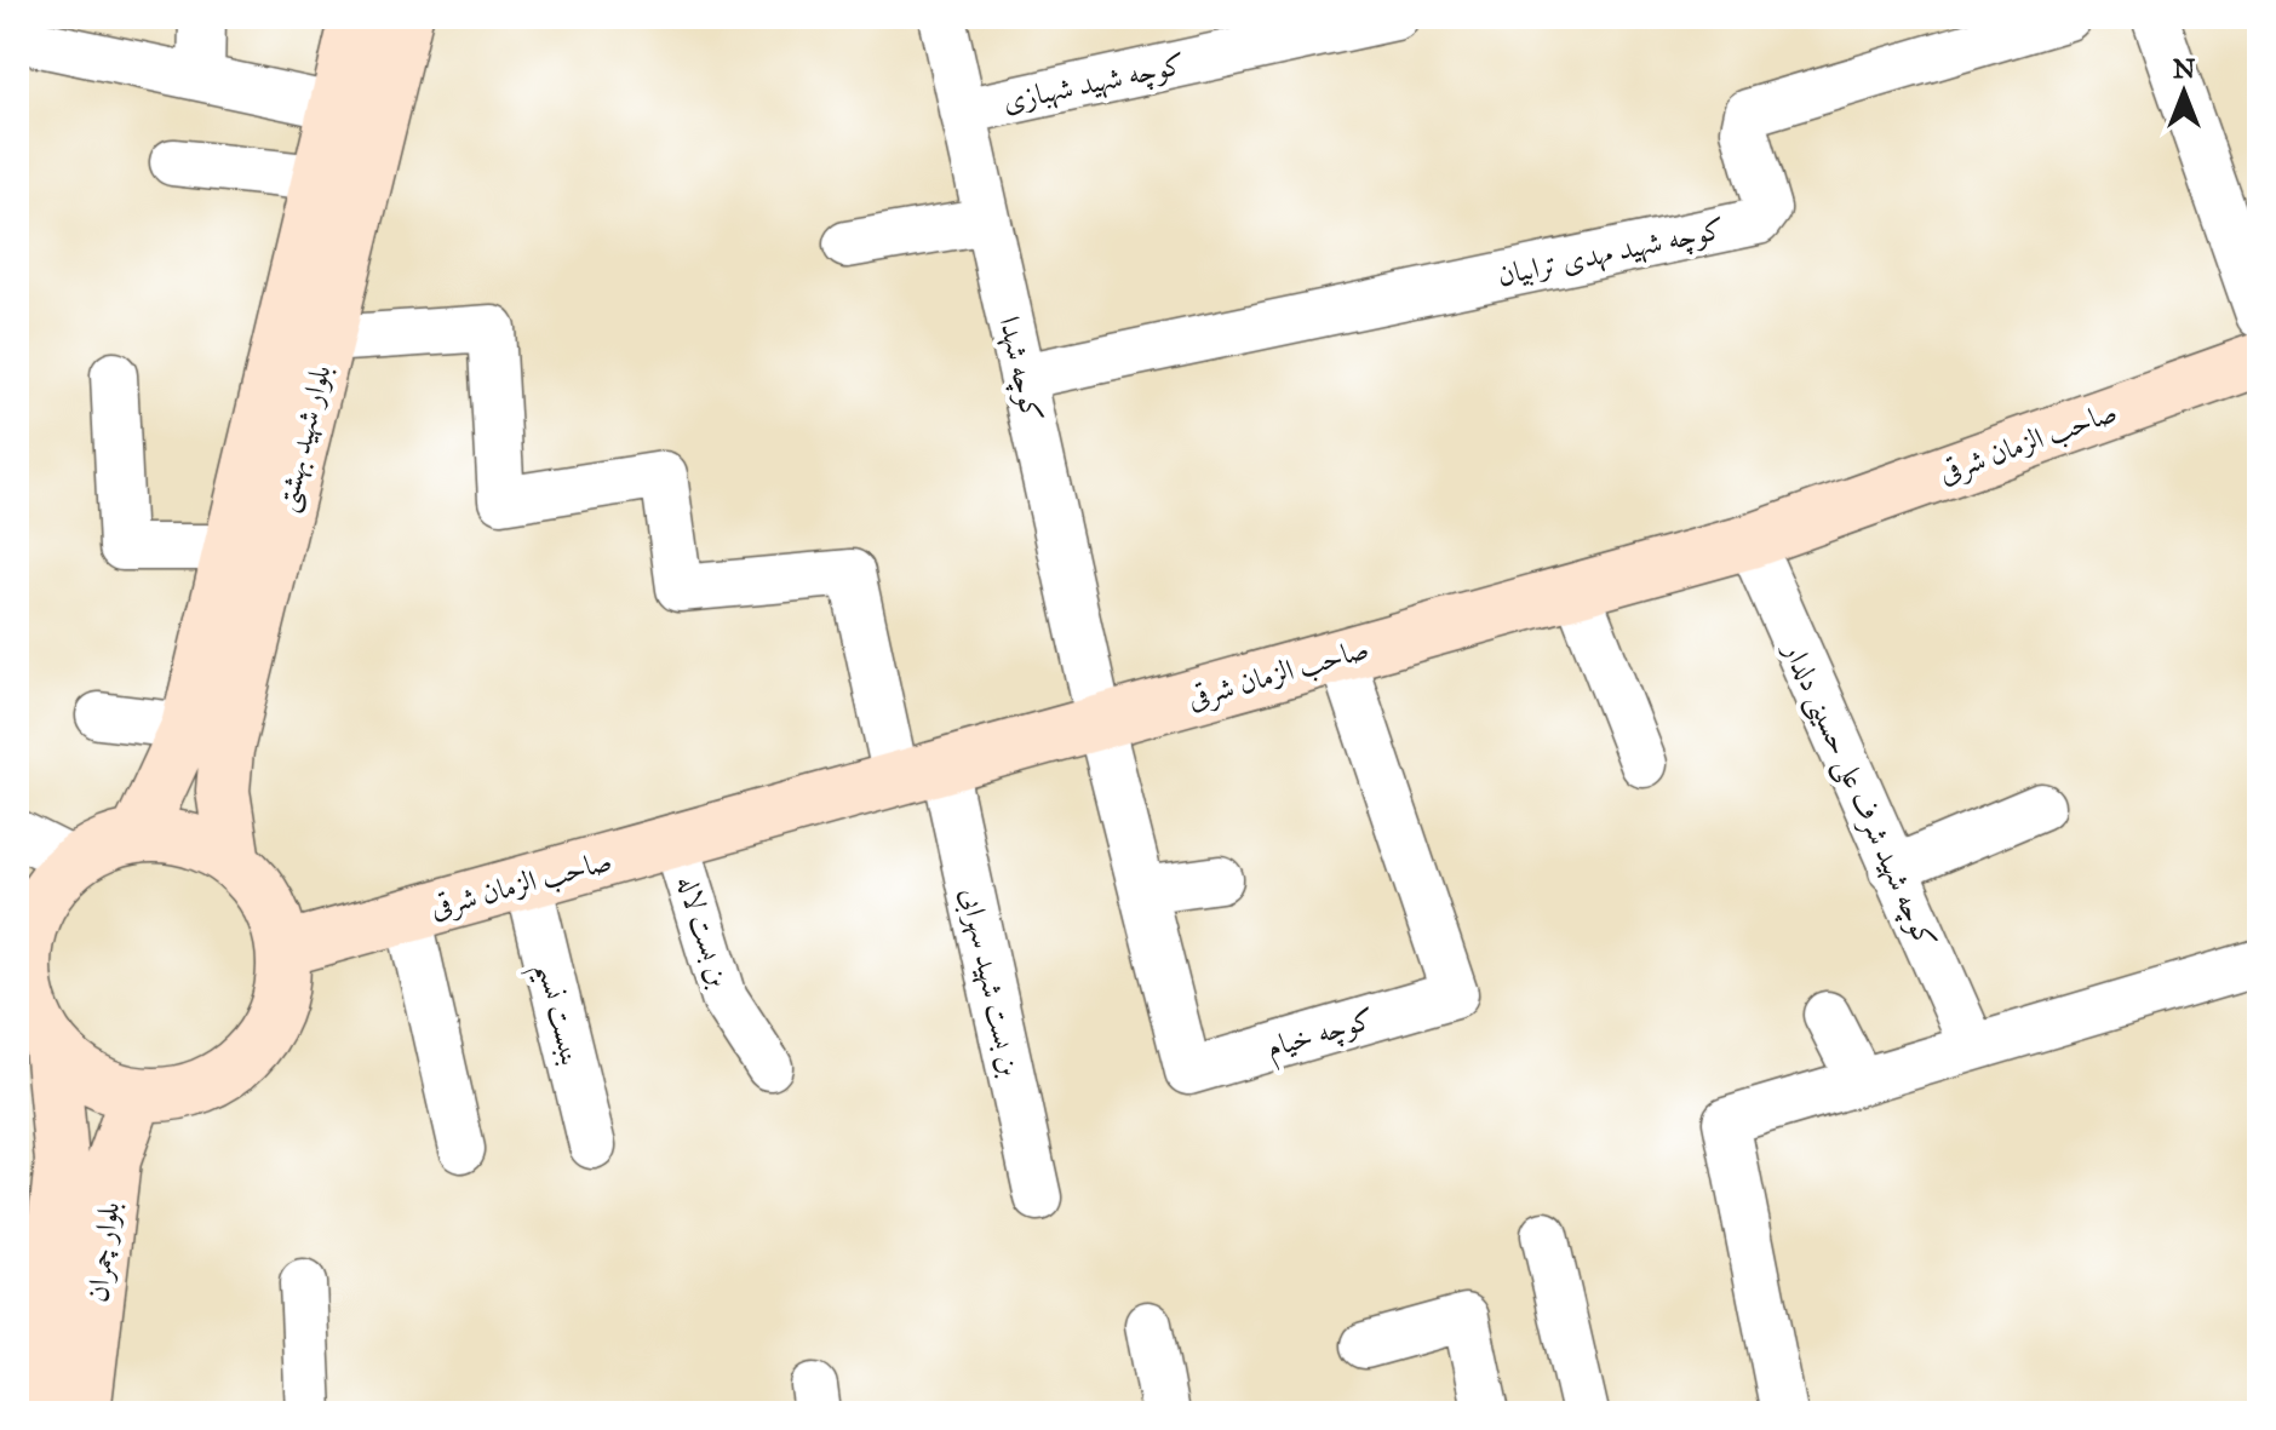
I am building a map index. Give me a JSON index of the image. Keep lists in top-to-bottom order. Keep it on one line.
{"streets":{"main road":["بلوار شهید بهشتی","صاحب الزمان شرقی","بلوار چمران"],"street":["کوچه شهید شهبازی","کوچه شهید مهدی ترابیان","کوچه شهدا","کوچه شهید شرف علی حسینی دلدار","بن بست لاله","بن بست شهید سهرابی","بنبست نسیم","کوچه خیام"]},"crossings":[["کوچه شهید شهبازی","کوچه شهدا"],["کوچه شهید مهدی ترابیان","کوچه شهدا"],["کوچه شهدا","صاحب الزمان شرقی"],["کوچه شهدا","کوچه خیام"],["بلوار شهید بهشتی","صاحب الزمان شرقی"],["بلوار شهید بهشتی","بن بست شهید سهرابی"],["بلوار شهید بهشتی","بلوار چمران"],["صاحب الزمان شرقی","کوچه شهید شرف علی حسینی دلدار"],["صاحب الزمان شرقی","بن بست لاله"],["صاحب الزمان شرقی","بن بست شهید سهرابی"],["صاحب الزمان شرقی","بنبست نسیم"],["صاحب الزمان شرقی","کوچه خیام"],["صاحب الزمان شرقی","بلوار چمران"]],"north":"top"}
